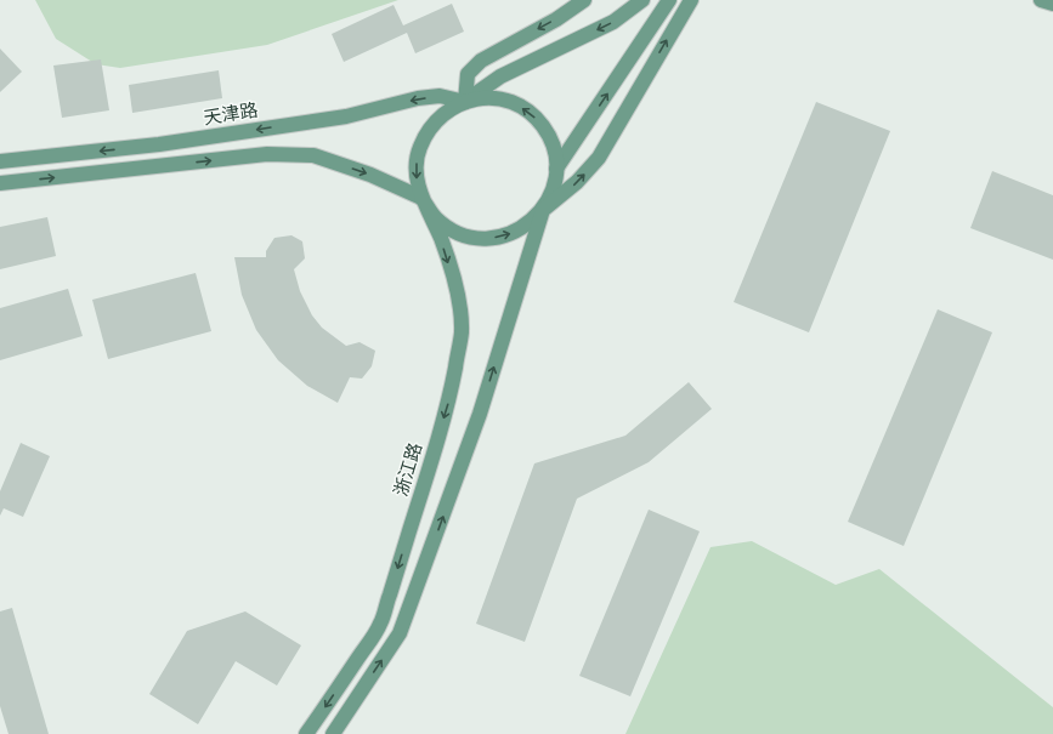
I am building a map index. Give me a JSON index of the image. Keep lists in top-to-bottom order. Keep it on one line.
{"streets":{"main road":["天津路","浙江路"]},"crossings":[["天津路","浙江路"]]}
